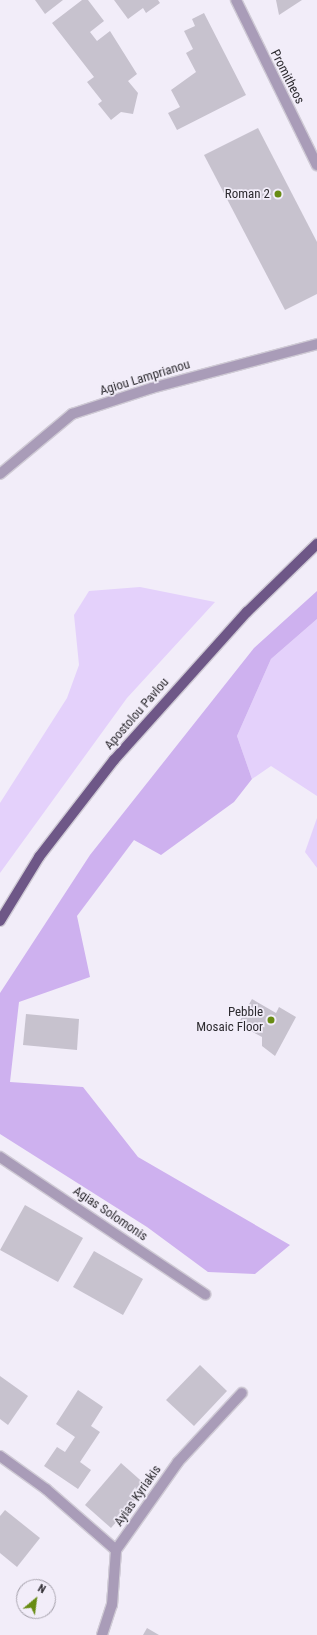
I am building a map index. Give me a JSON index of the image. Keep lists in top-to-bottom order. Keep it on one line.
{"streets":{"main road":["Apostolou Pavlou"],"street":["Promitheos","Agiou Lamprianou","Agias Solomonis","Ayias Kyriakis"]},"places":["Roman 2","Pebble Mosaic Floor"],"north":"top right"}
